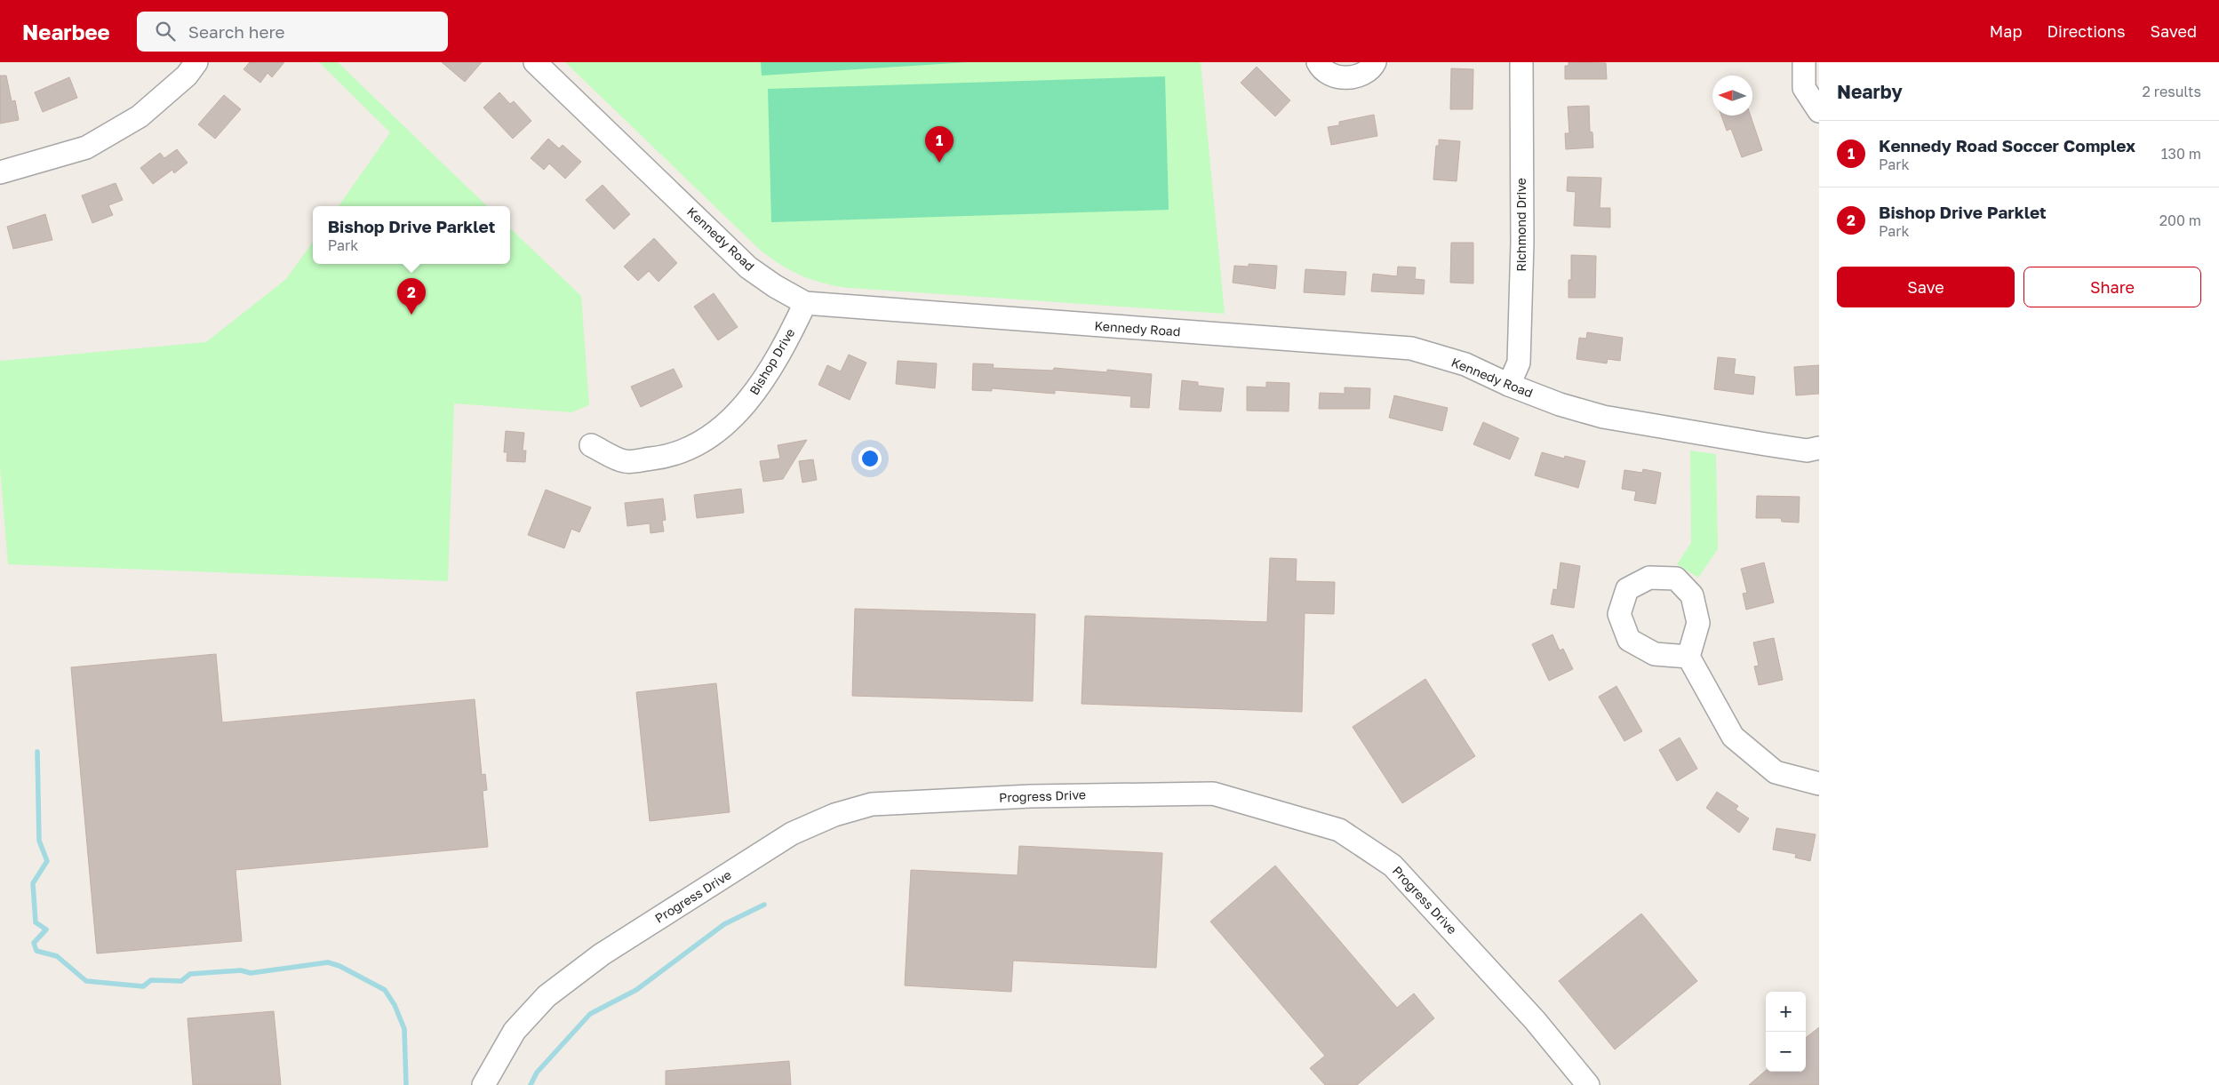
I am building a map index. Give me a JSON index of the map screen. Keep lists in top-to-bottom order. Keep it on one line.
{"streets":{"street":["Richmond Drive","Kennedy Road","Bishop Drive","Progress Drive"]},"crossings":[["Richmond Drive","Kennedy Road"],["Kennedy Road","Bishop Drive"]],"north":"left","page":{"header":"Nearbee","search":"Search here","nav":["Map","Directions","Saved"],"heading":["Nearby","2 results"],"list":[{"mark":"1","name":"Kennedy Road Soccer Complex","note":"Park","value":"130 m"},{"mark":"2","name":"Bishop Drive Parklet","note":"Park","value":"200 m"}],"pins":["1","2"],"popup":["Bishop Drive Parklet","Park"],"buttons":["Save","Share"],"map_buttons":["+","−"]}}
